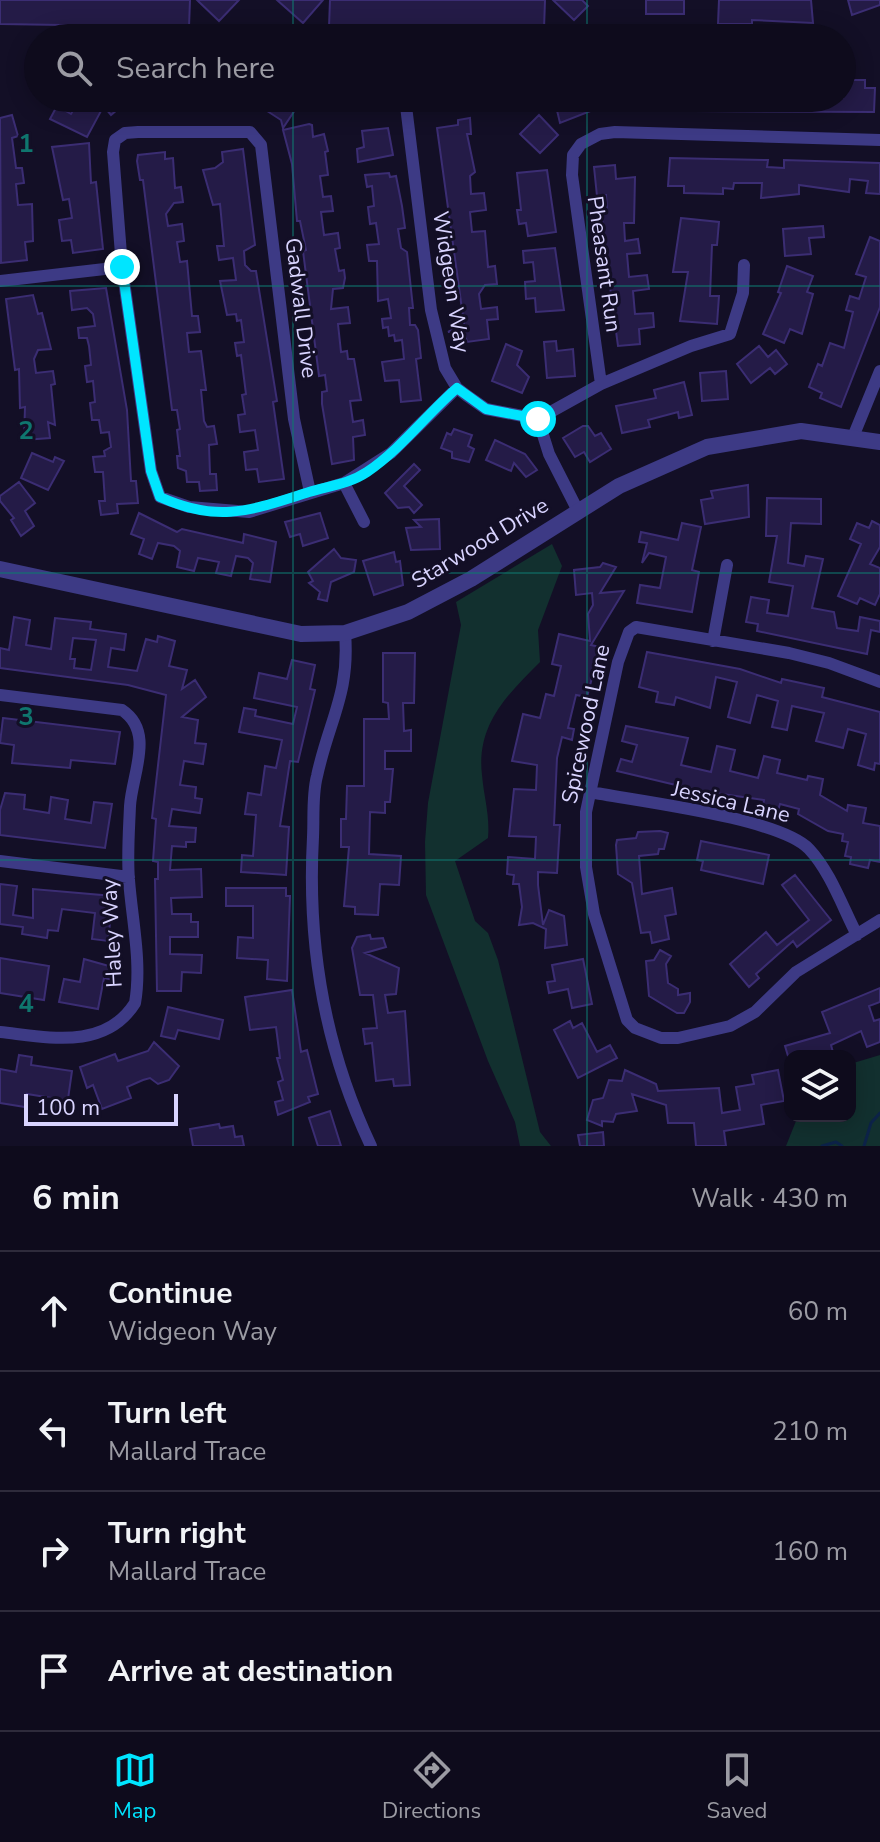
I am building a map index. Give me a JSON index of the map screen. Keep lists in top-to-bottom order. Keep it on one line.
{"streets":{"street":["Pheasant Run","Widgeon Way","Gadwall Drive","Starwood Drive","Spicewood Lane","Jessica Lane","Haley Way"]},"crossings":[["Spicewood Lane","Jessica Lane"]],"scale_bar":"100 m","page":{"search":"Search here","scale":"100 m","heading":["6 min","Walk · 430 m"],"list":[["Continue","Widgeon Way","60 m"],["Turn left","Mallard Trace","210 m"],["Turn right","Mallard Trace","160 m"],"Arrive at destination"],"nav":["Map","Directions","Saved"]},"grid":{"rows":["1","2","3","4"]}}
